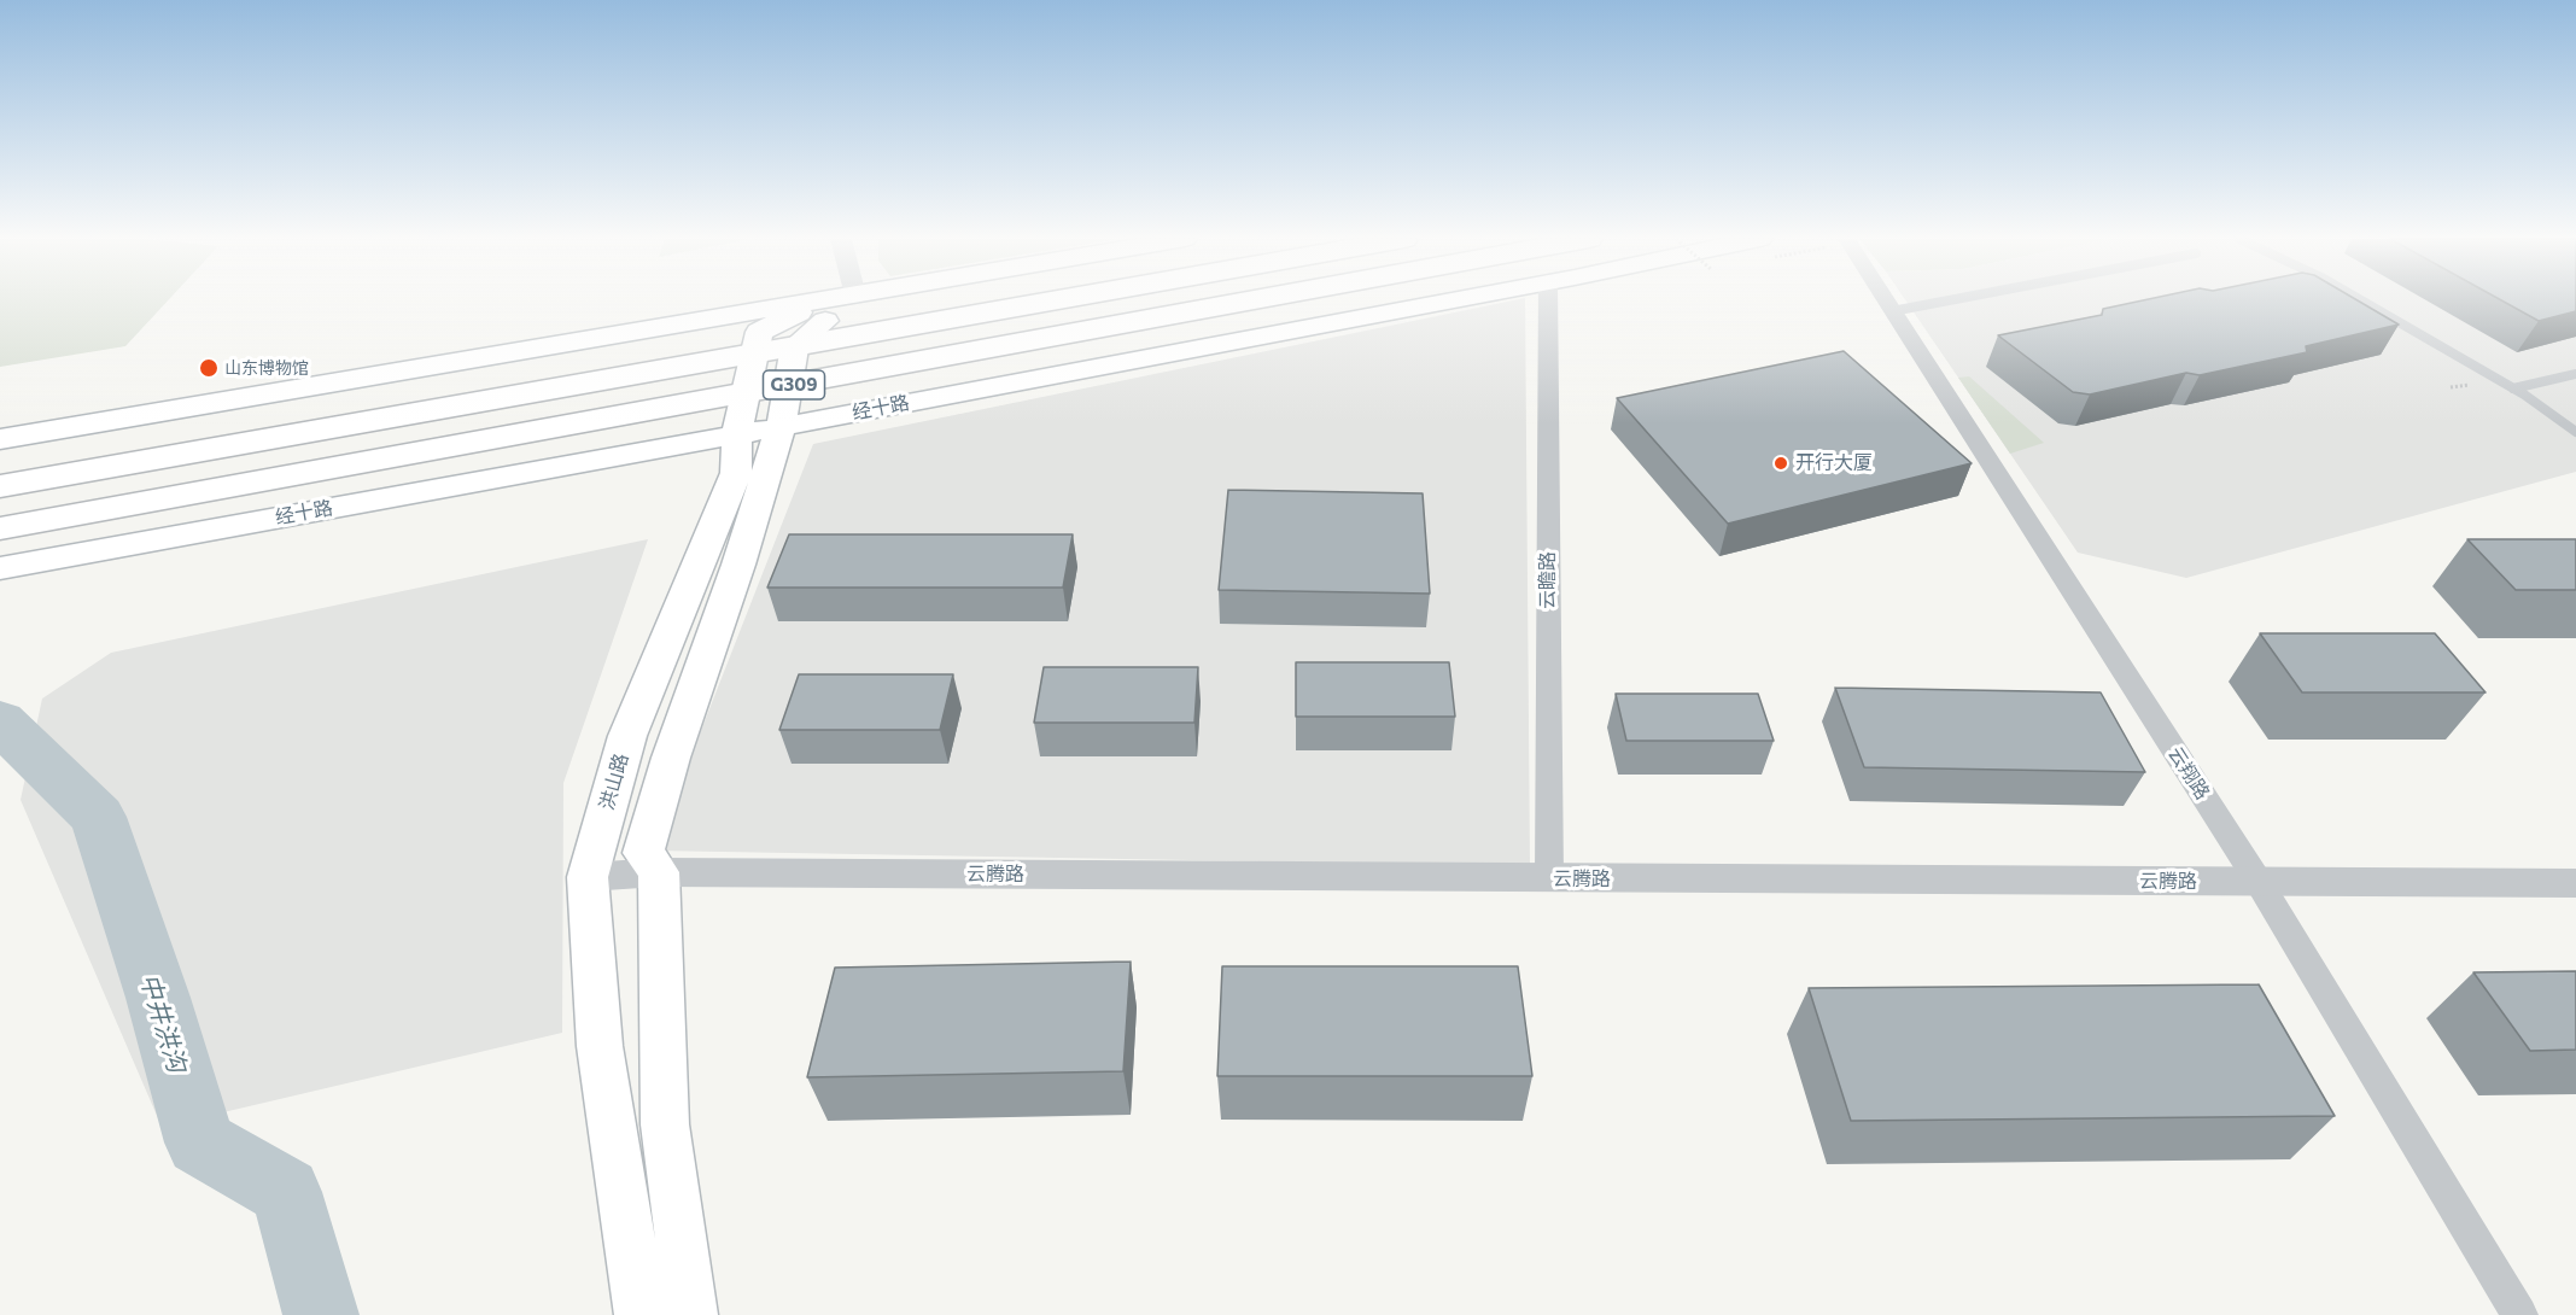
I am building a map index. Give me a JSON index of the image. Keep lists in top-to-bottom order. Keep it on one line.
{"streets":{"highway":["G309","经十路"],"main road":["洪山路"],"street":["云瞻路","云翔路","云腾路"]},"crossings":[["G309","洪山路"],["经十路","洪山路"],["云瞻路","云腾路"],["云翔路","云腾路"],["洪山路","云腾路"]],"water":["中井洪沟"],"places":["山东博物馆","开行大厦"]}
